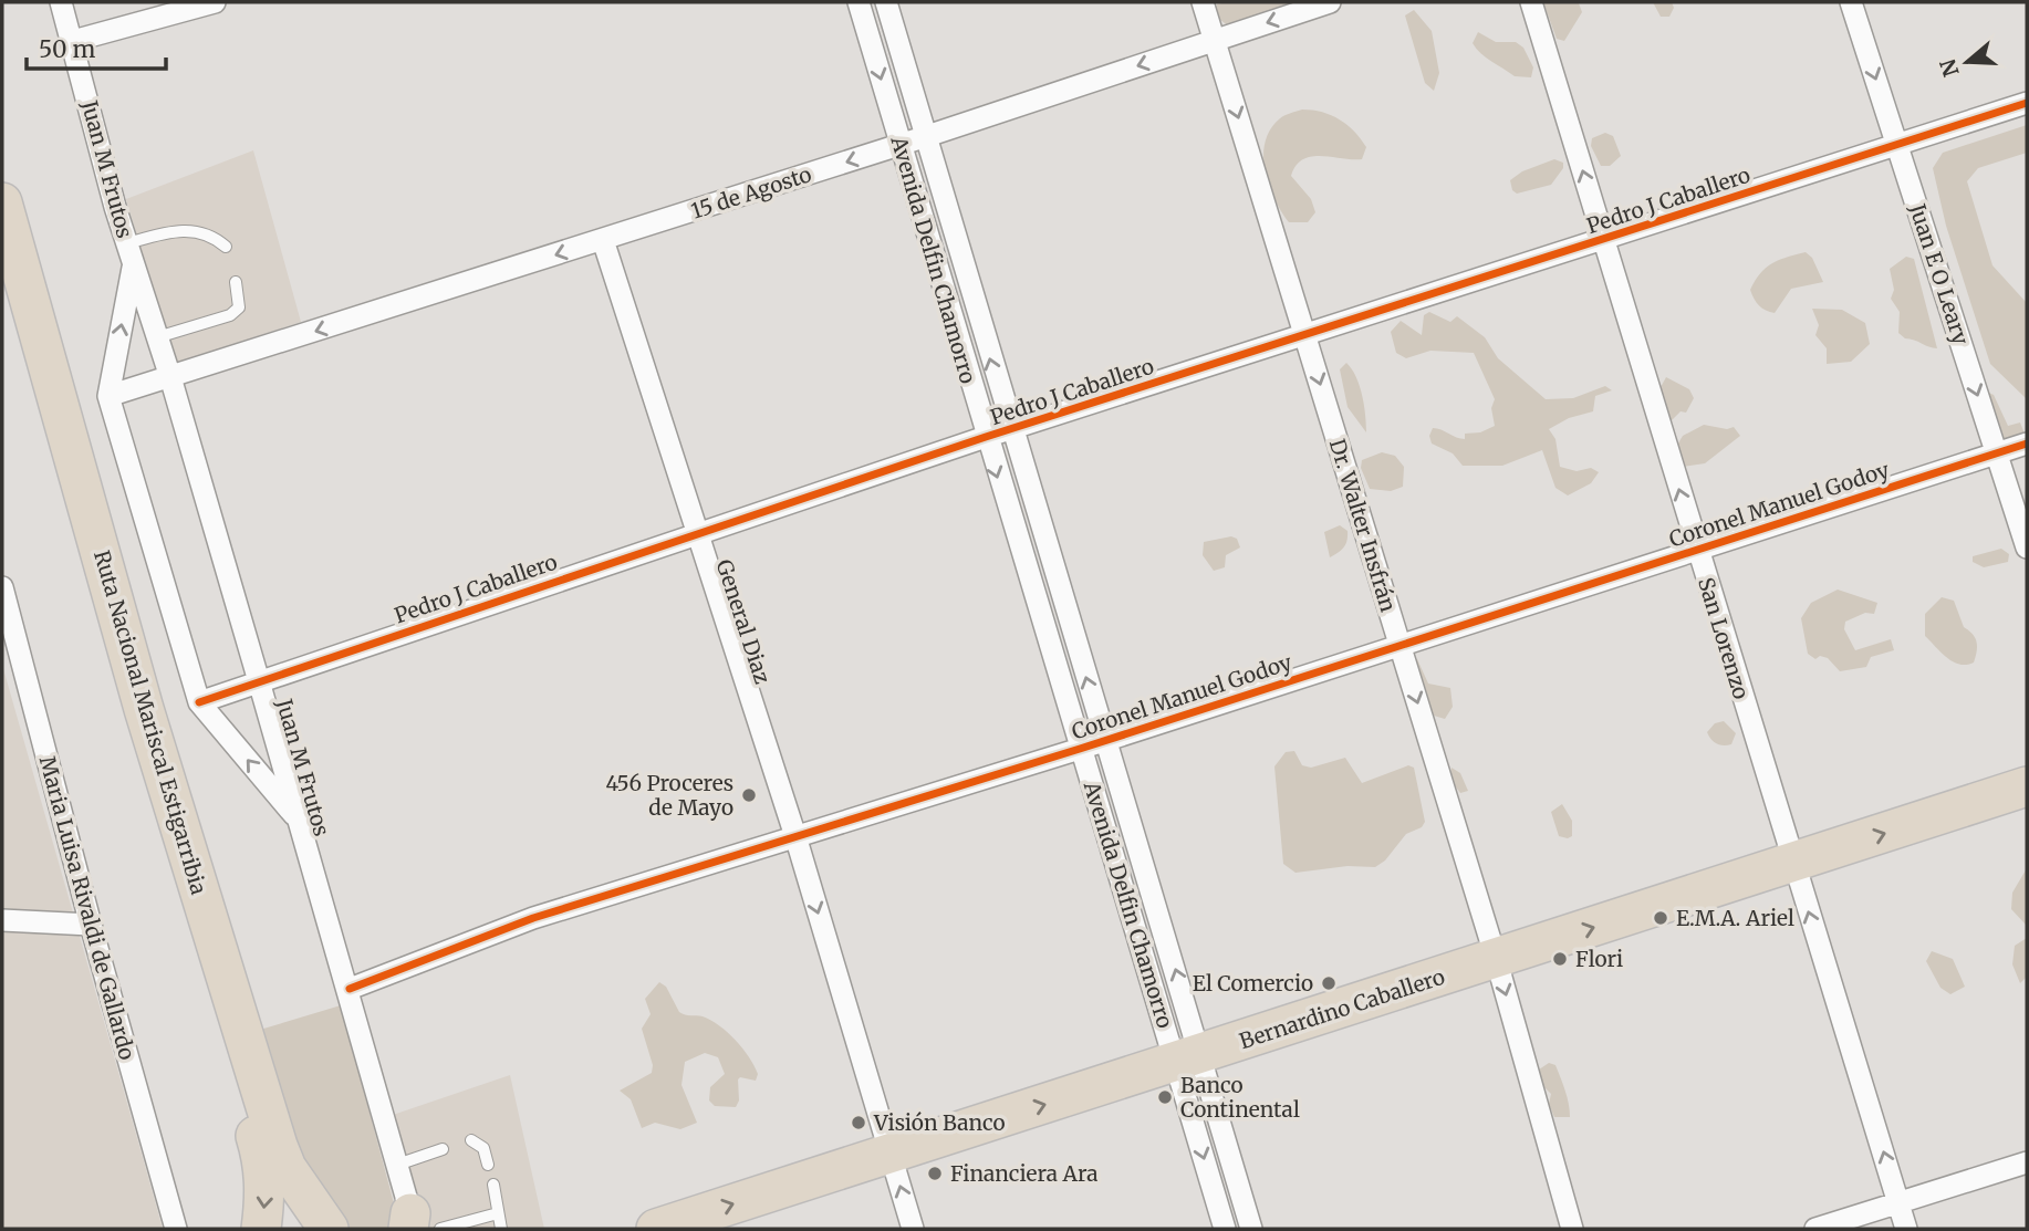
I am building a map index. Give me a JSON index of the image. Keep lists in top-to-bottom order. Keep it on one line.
{"streets":{"highway":["Ruta Nacional Mariscal Estigarribia","Bernardino Caballero"],"street":["Juan M Frutos","15 de Agosto","Pedro J Caballero","Avenida Delfin Chamorro","Juan E O Leary","Coronel Manuel Godoy","Dr. Walter Insfrán","General Diaz","San Lorenzo","Maria Luisa Rivaldi de Gallardo"]},"crossings":[["Juan M Frutos","15 de Agosto"],["Juan M Frutos","Pedro J Caballero"],["Juan M Frutos","Coronel Manuel Godoy"],["15 de Agosto","Avenida Delfin Chamorro"],["15 de Agosto","Dr. Walter Insfrán"],["15 de Agosto","General Diaz"],["Pedro J Caballero","Avenida Delfin Chamorro"],["Pedro J Caballero","Juan E O Leary"],["Pedro J Caballero","Dr. Walter Insfrán"],["Pedro J Caballero","General Diaz"],["Pedro J Caballero","San Lorenzo"],["Avenida Delfin Chamorro","Coronel Manuel Godoy"],["Avenida Delfin Chamorro","Bernardino Caballero"],["Juan E O Leary","Coronel Manuel Godoy"],["Coronel Manuel Godoy","Dr. Walter Insfrán"],["Coronel Manuel Godoy","General Diaz"],["Coronel Manuel Godoy","San Lorenzo"],["Dr. Walter Insfrán","Bernardino Caballero"],["General Diaz","Bernardino Caballero"],["San Lorenzo","Bernardino Caballero"]],"one_way":["15 de Agosto","Juan E O Leary","Dr. Walter Insfrán","San Lorenzo","Bernardino Caballero"],"places":["456 Proceres de Mayo","E.M.A. Ariel","Flori","El Comercio","Banco Continental","Visión Banco","Financiera Ara"],"scale_bar":"50 m","north":"left"}
